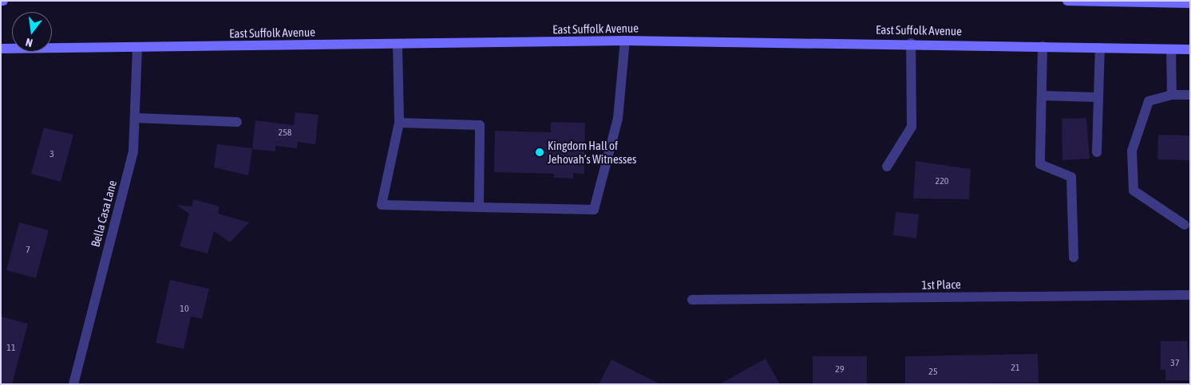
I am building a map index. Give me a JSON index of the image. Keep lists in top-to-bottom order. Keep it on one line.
{"streets":{"main road":["East Suffolk Avenue"],"street":["Bella Casa Lane","1st Place"]},"crossings":[["East Suffolk Avenue","Bella Casa Lane"]],"places":["Kingdom Hall of Jehovah’s Witnesses"],"house_numbers":["258","3","220","7","10","11","37","21","29","25"],"north":"bottom"}
